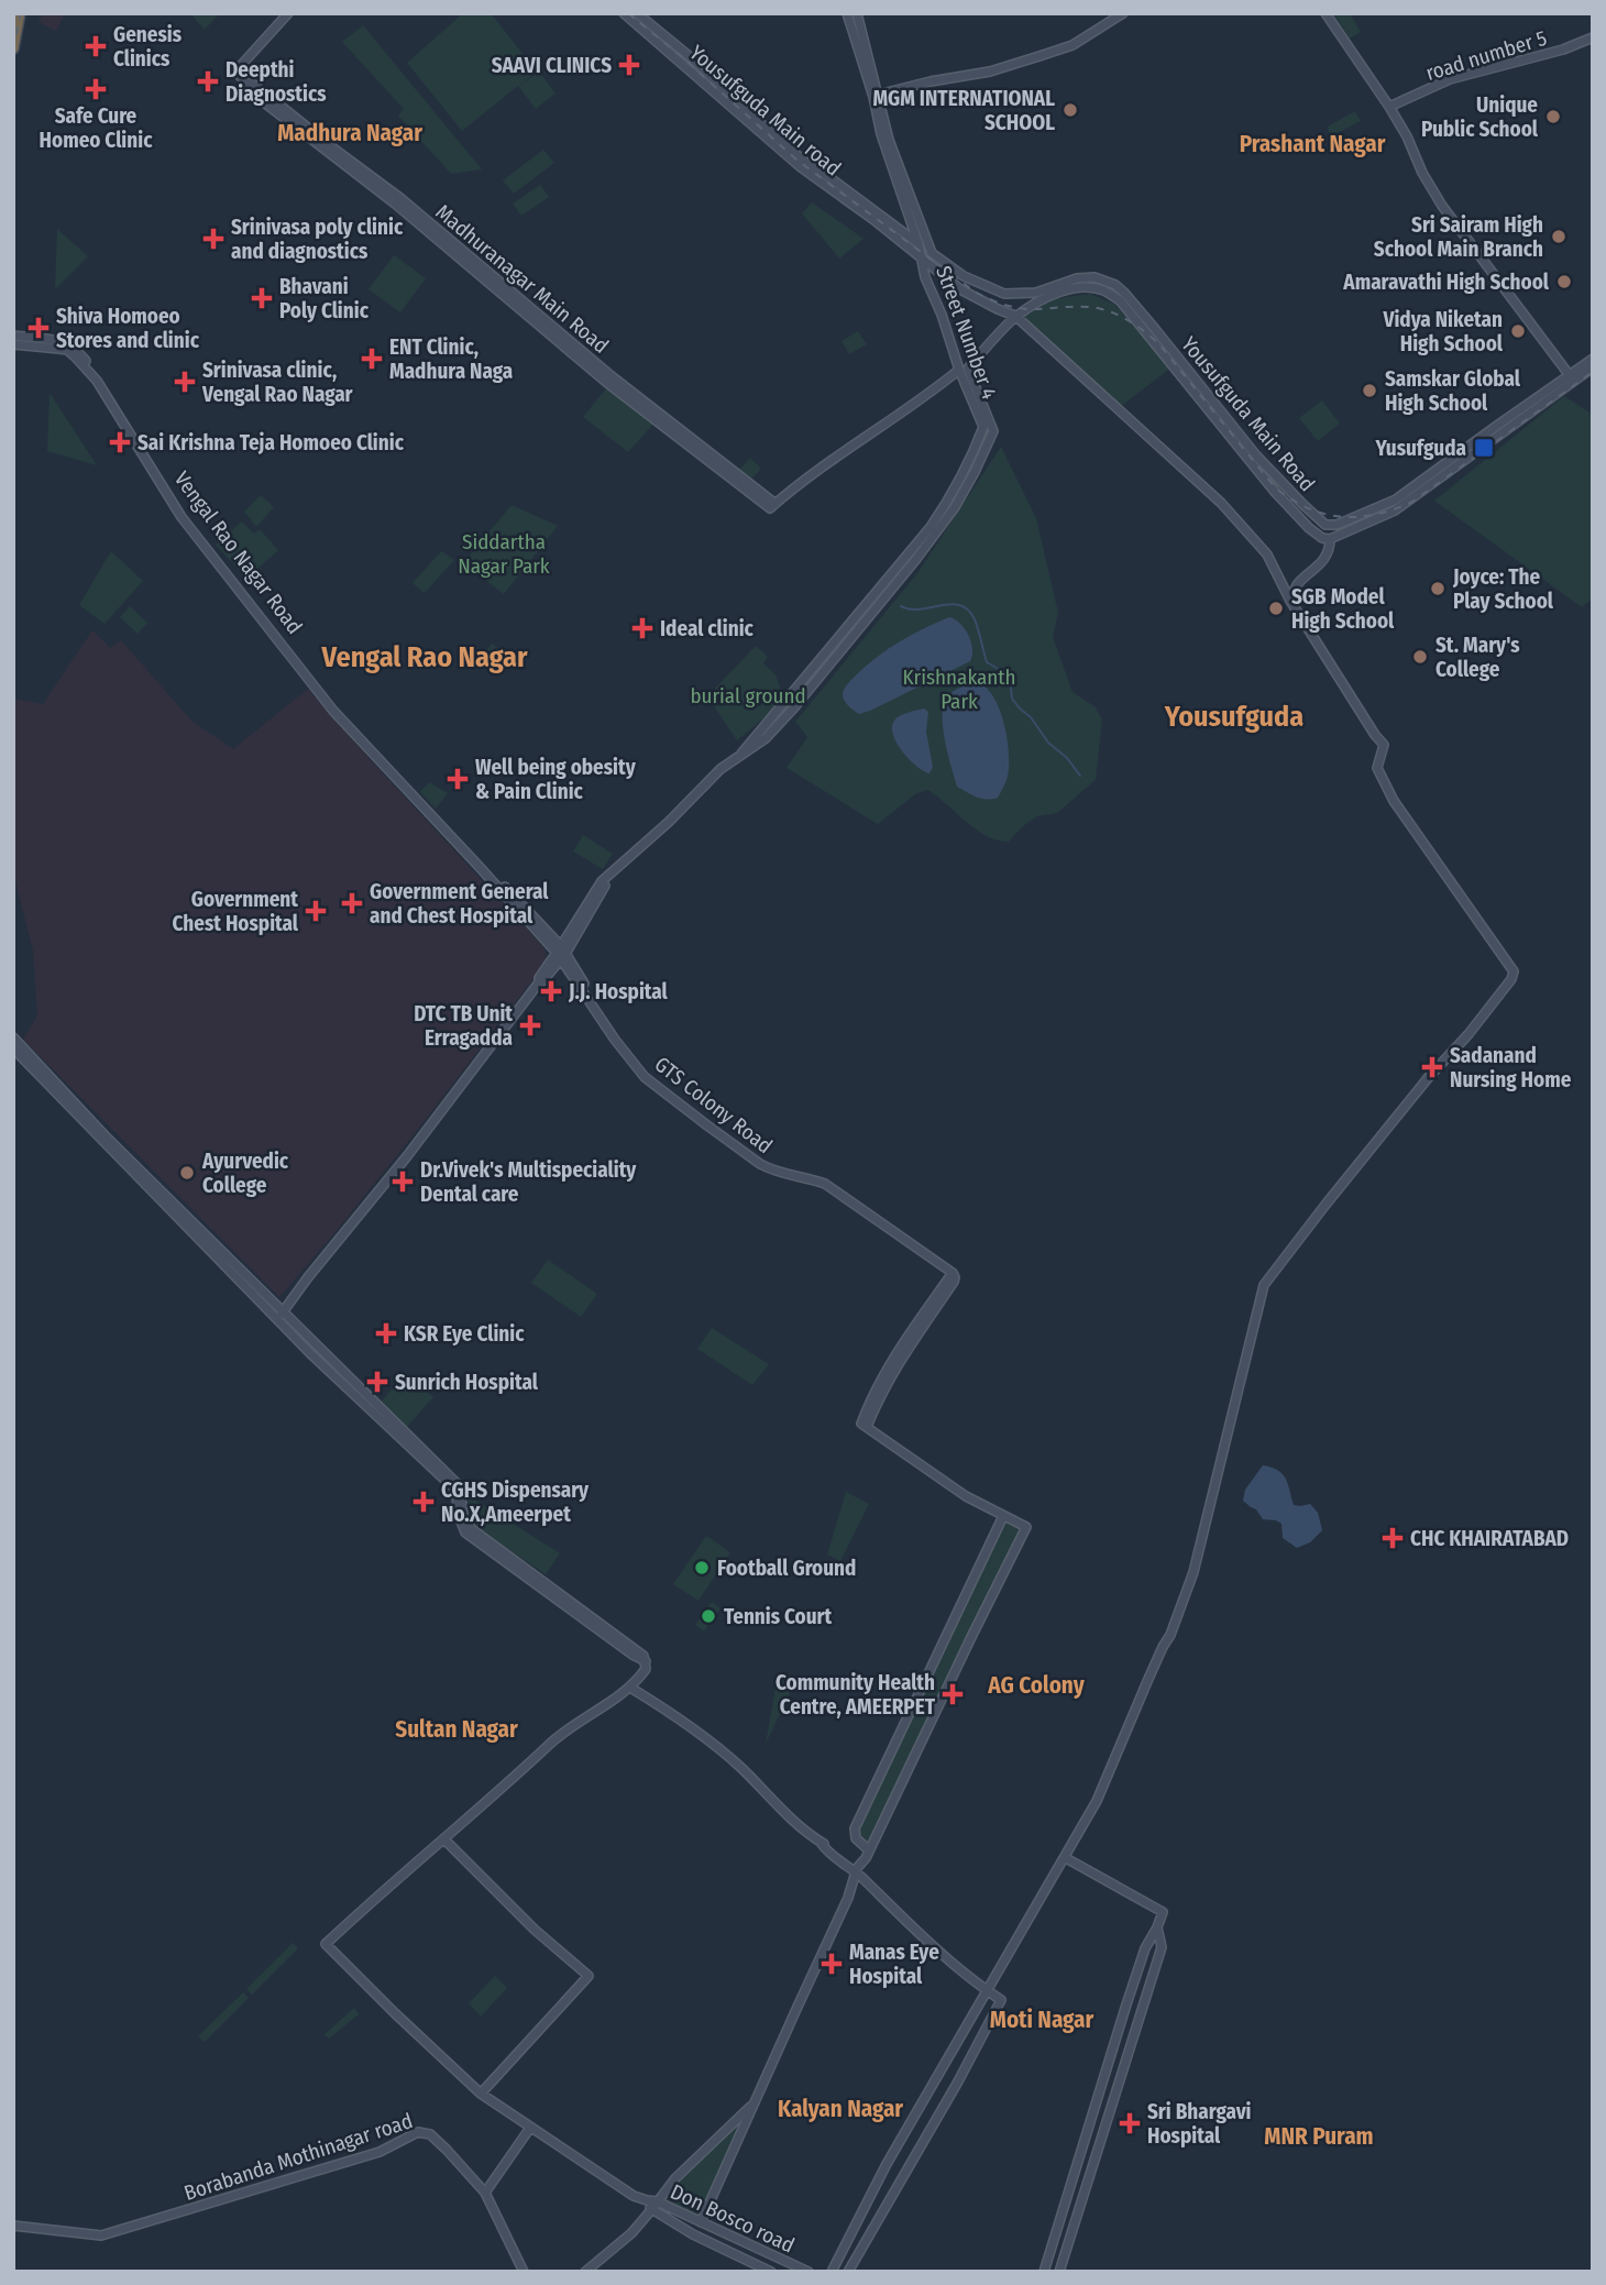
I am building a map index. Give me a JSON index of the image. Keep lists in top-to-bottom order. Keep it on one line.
{"streets":{"main road":["road number 5","Yousufguda Main road","Madhuranagar Main Road","Street Number 4","Yousufguda Main Road","Vengal Rao Nagar Road","GTS Colony Road","Borabanda Mothinagar road","Don Bosco road"]},"crossings":[["Yousufguda Main road","Street Number 4"],["Madhuranagar Main Road","Street Number 4"],["Street Number 4","Yousufguda Main Road"],["Vengal Rao Nagar Road","GTS Colony Road"]],"districts":["Madhura Nagar","Prashant Nagar","Vengal Rao Nagar","Yousufguda","AG Colony","Sultan Nagar","Moti Nagar","Kalyan Nagar","MNR Puram"],"parks":["Siddartha Nagar Park","Krishnakanth Park","burial ground"],"places":{"health":["Genesis Clinics","SAAVI CLINICS","Deepthi Diagnostics","Safe Cure Homeo Clinic","Srinivasa poly clinic and diagnostics","Bhavani Poly Clinic","Shiva Homoeo Stores and clinic","ENT Clinic, Madhura Naga","Srinivasa clinic, Vengal Rao Nagar","Sai Krishna Teja Homoeo Clinic","Ideal clinic","Well being obesity & Pain Clinic","Government General and Chest Hospital","Government Chest Hospital","J.J. Hospital","DTC TB Unit Erragadda","Sadanand Nursing Home","Dr.Vivek's Multispeciality Dental care","KSR Eye Clinic","Sunrich Hospital","CGHS Dispensary No.X,Ameerpet","CHC KHAIRATABAD","Community Health Centre, AMEERPET","Manas Eye Hospital","Sri Bhargavi Hospital"],"other":["MGM INTERNATIONAL SCHOOL","Unique Public School","Sri Sairam High School Main Branch","Amaravathi High School","Vidya Niketan High School","Samskar Global High School","Joyce: The Play School","SGB Model High School","St. Mary's College","Ayurvedic College","Football Ground","Tennis Court"],"transit":["Yusufguda"]}}
